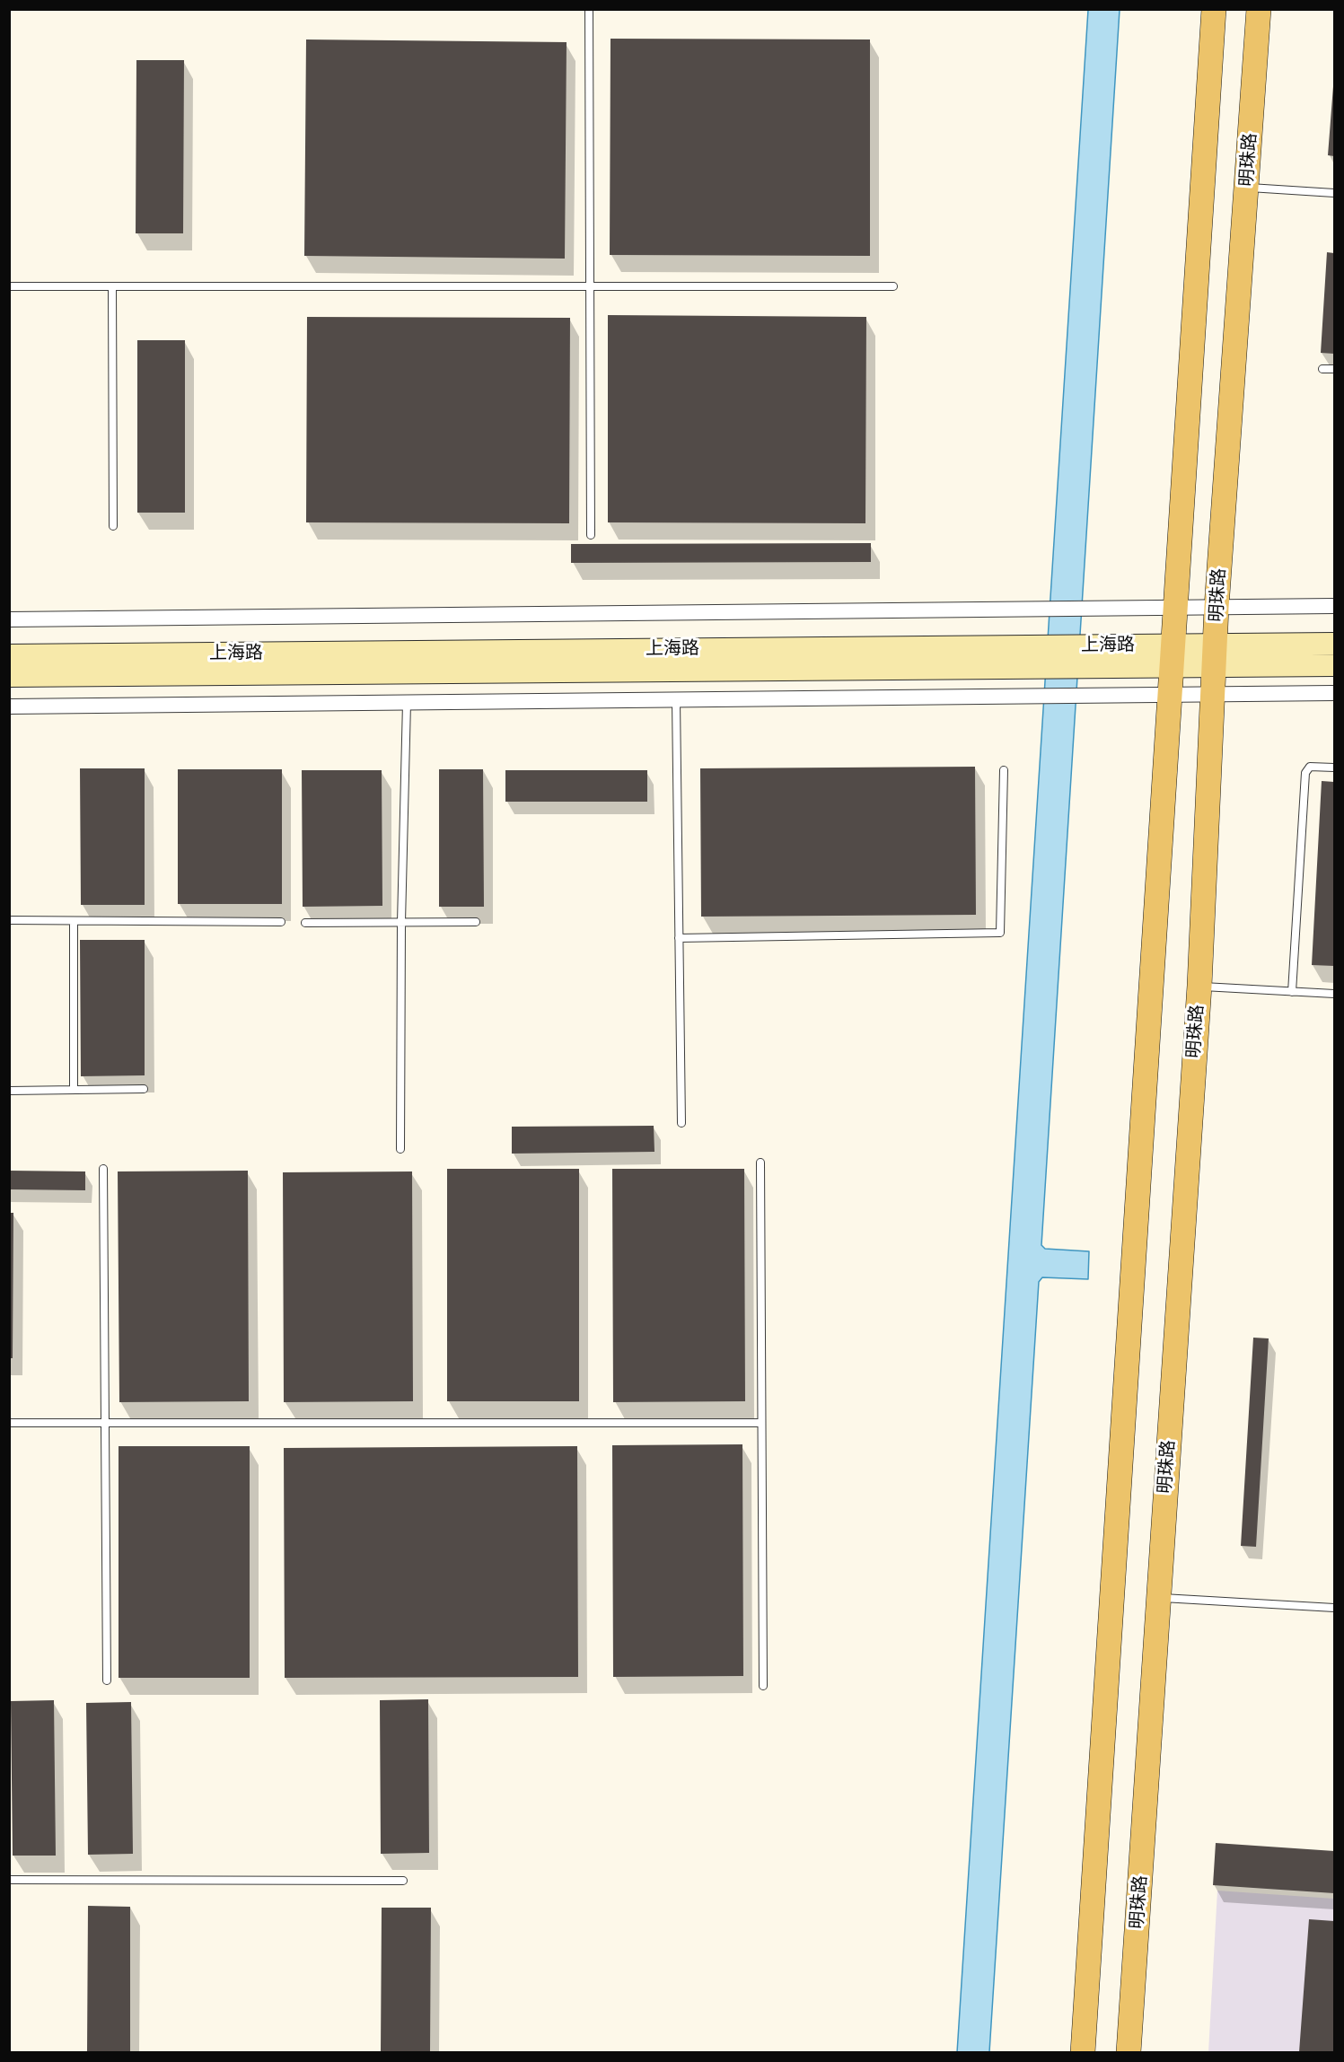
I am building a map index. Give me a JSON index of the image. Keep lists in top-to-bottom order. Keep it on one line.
{"streets":{"main road":["明珠路","上海路"]},"crossings":[["明珠路","上海路"]]}
